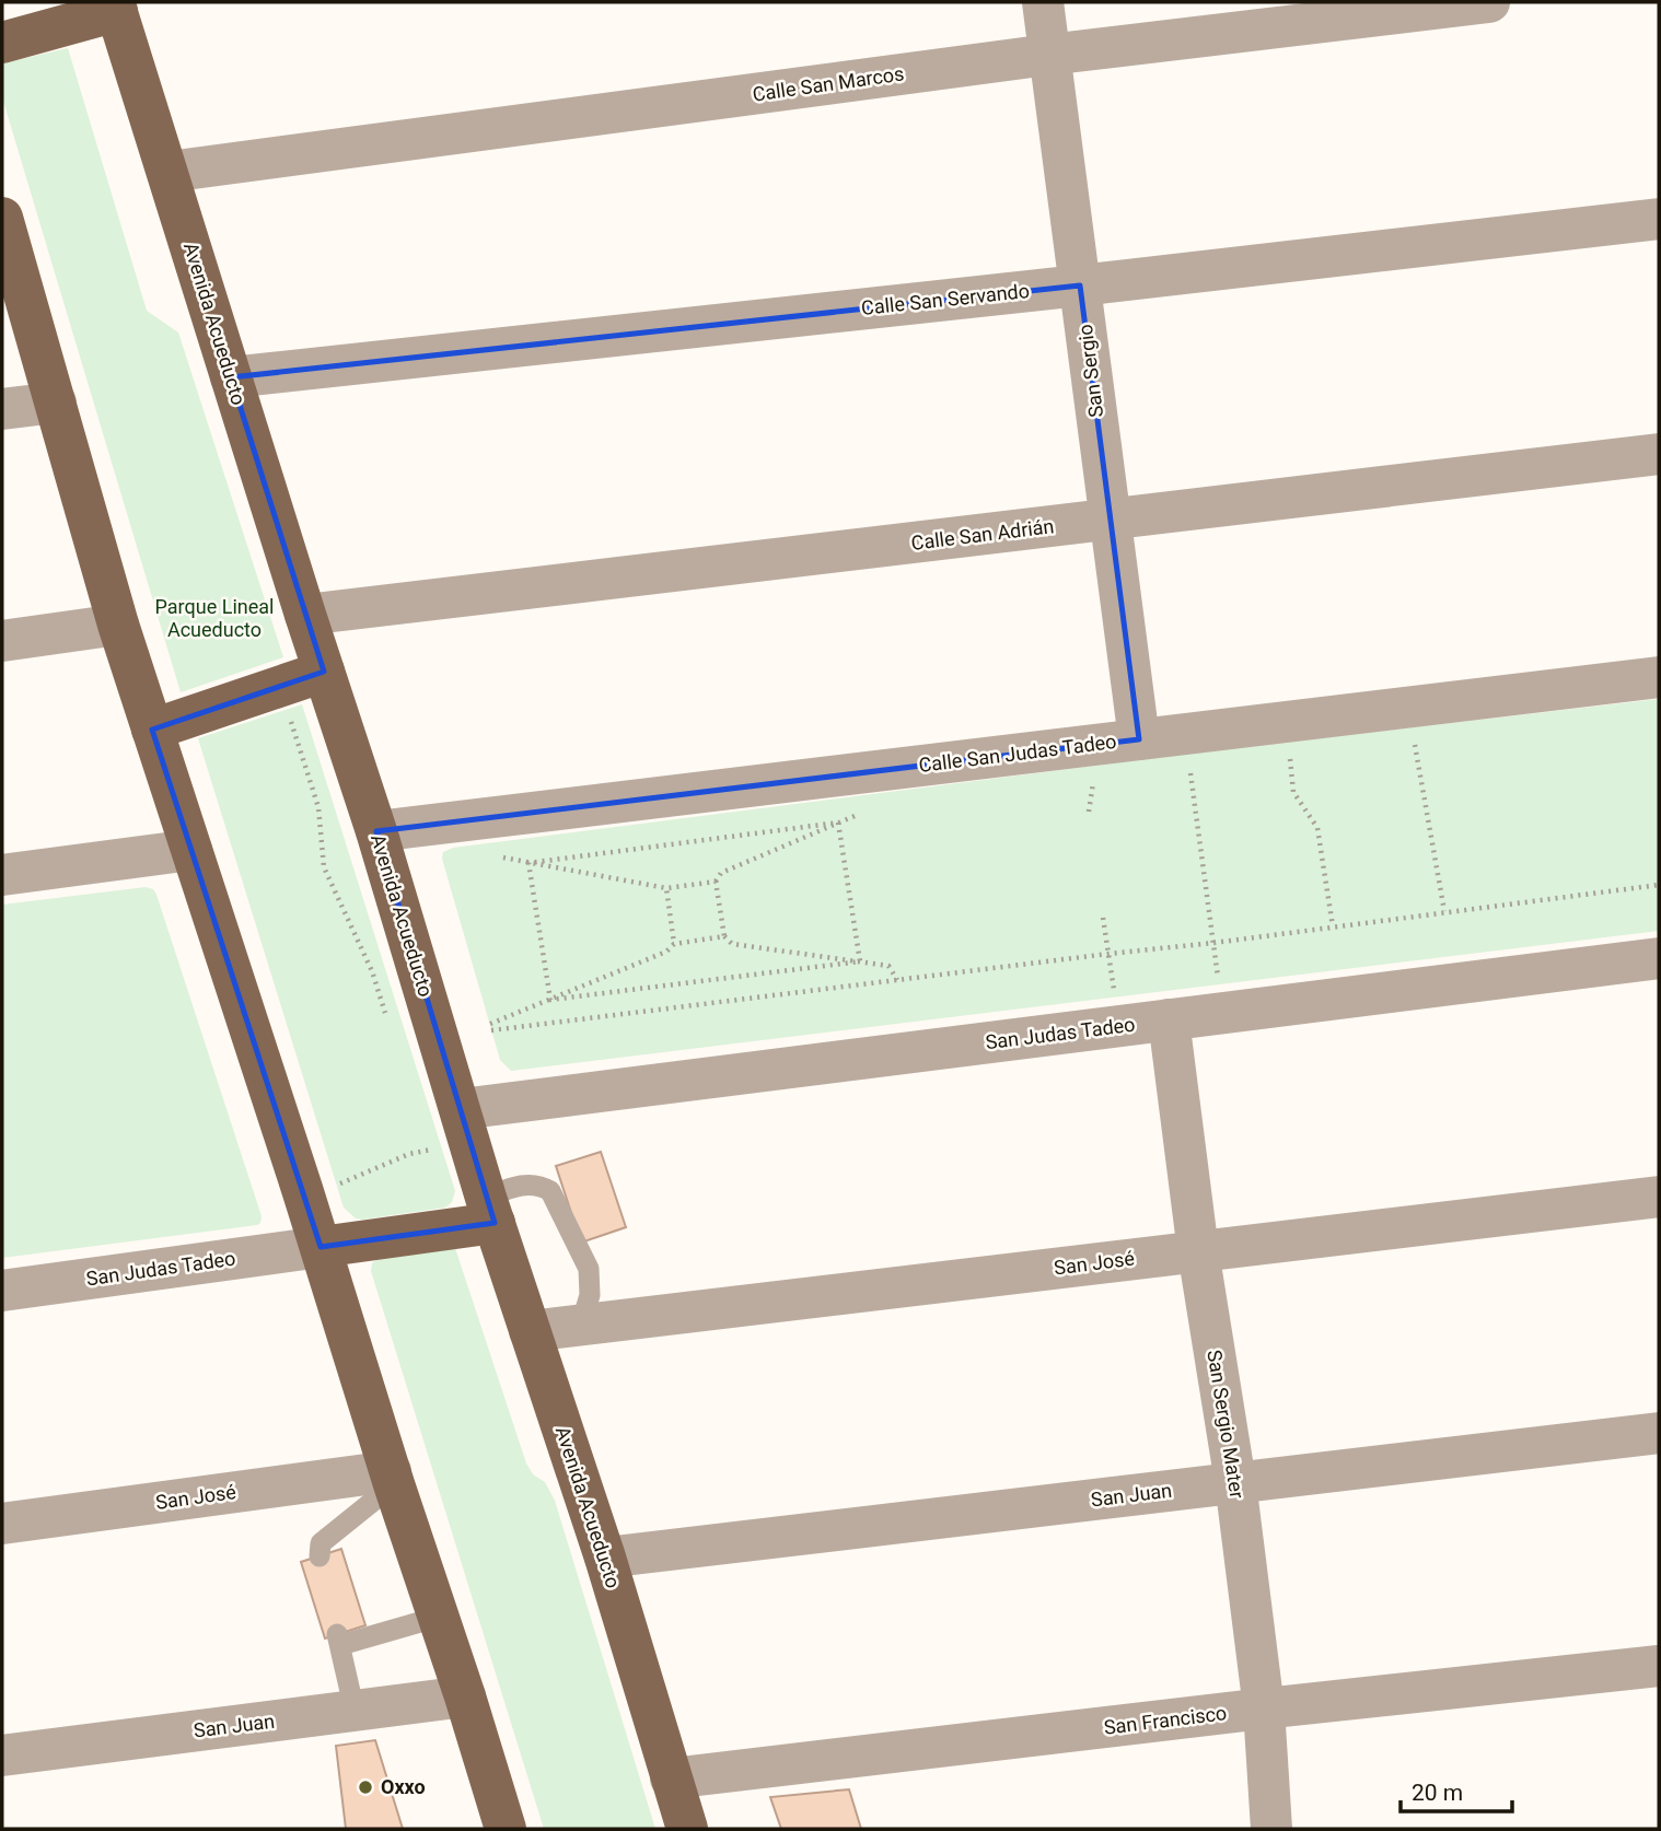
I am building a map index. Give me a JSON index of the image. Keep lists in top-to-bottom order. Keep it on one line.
{"streets":{"main road":["Avenida Acueducto"],"street":["Calle San Marcos","Calle San Servando","San Sergio","Calle San Adrián","Calle San Judas Tadeo","San Judas Tadeo","San José","San Sergio Mater","San Juan","San Francisco"]},"crossings":[["Calle San Marcos","Avenida Acueducto"],["Calle San Marcos","San Sergio"],["Calle San Servando","Avenida Acueducto"],["Calle San Servando","San Sergio"],["Avenida Acueducto","Calle San Adrián"],["Avenida Acueducto","Calle San Judas Tadeo"],["Avenida Acueducto","San Judas Tadeo"],["Avenida Acueducto","San José"],["Avenida Acueducto","San Juan"],["Avenida Acueducto","San Francisco"],["San Sergio","Calle San Adrián"],["San Sergio","Calle San Judas Tadeo"],["San Judas Tadeo","San Sergio Mater"],["San José","San Sergio Mater"],["San Sergio Mater","San Juan"],["San Sergio Mater","San Francisco"]],"parks":["Parque Lineal Acueducto"],"places":["Oxxo"],"scale_bar":"20 m"}
